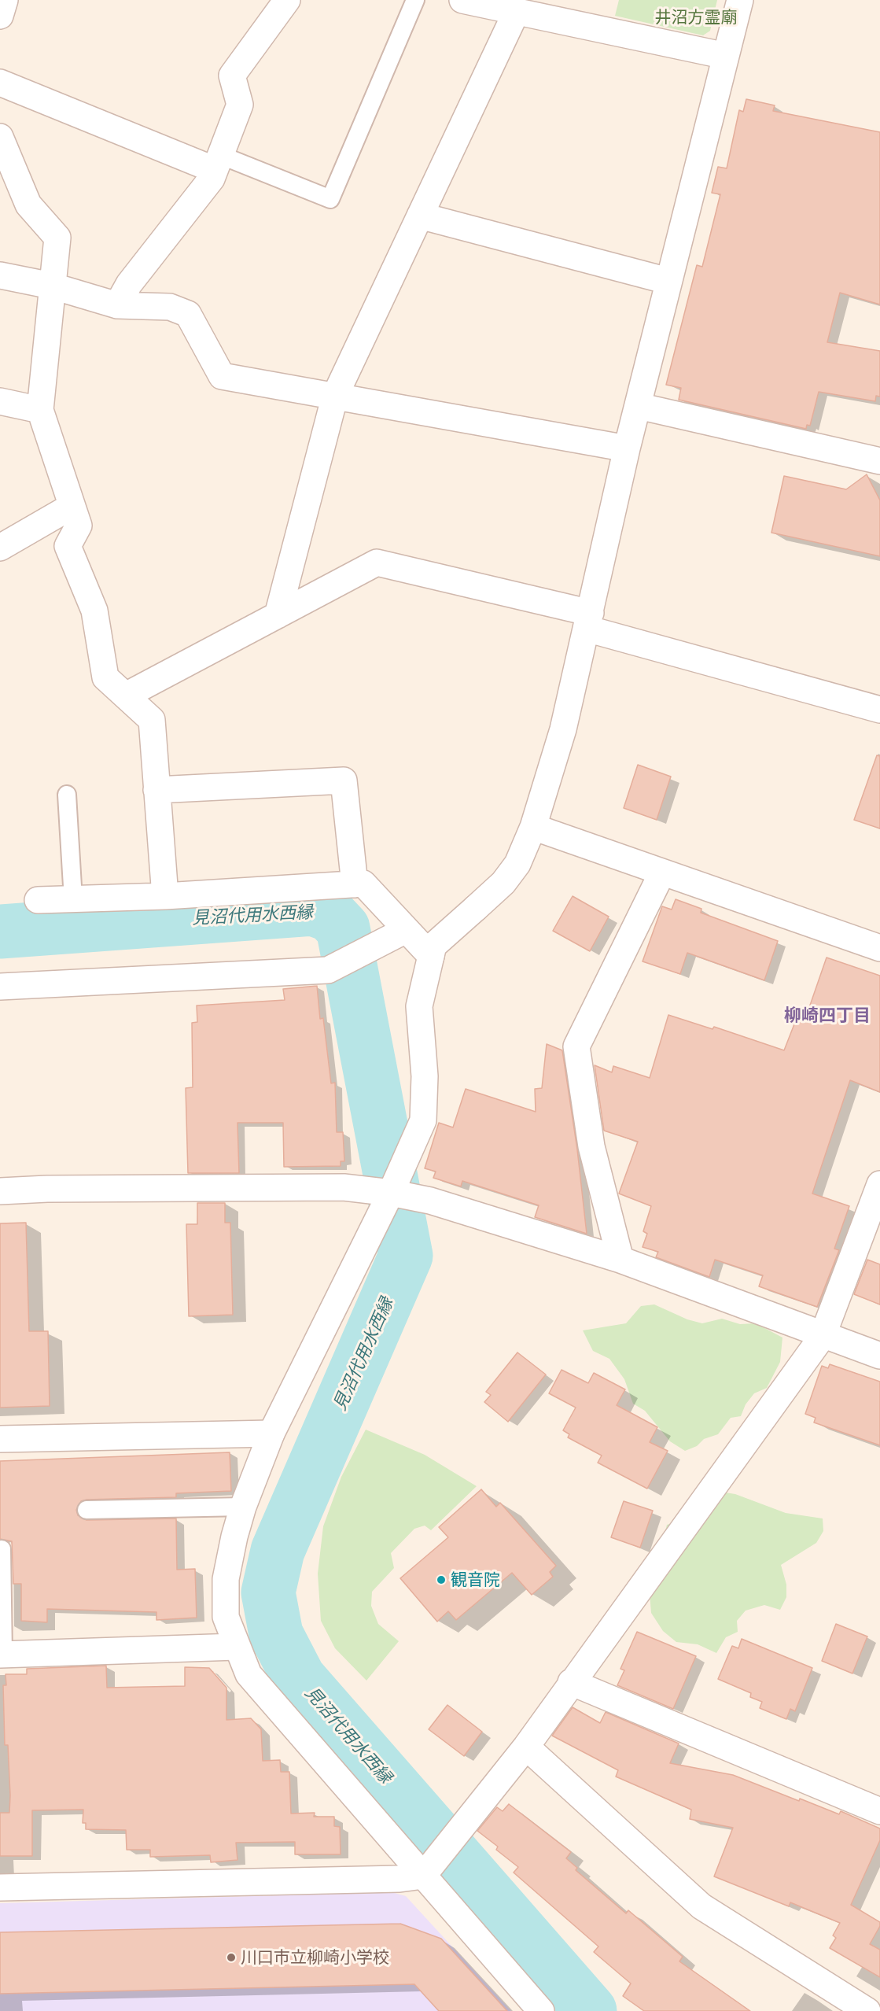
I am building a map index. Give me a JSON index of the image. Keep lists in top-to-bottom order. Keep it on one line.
{"districts":["柳崎四丁目"],"water":["見沼代用水西縁"],"parks":["井沼方霊廟"],"places":["観音院","川口市立柳崎小学校"]}
